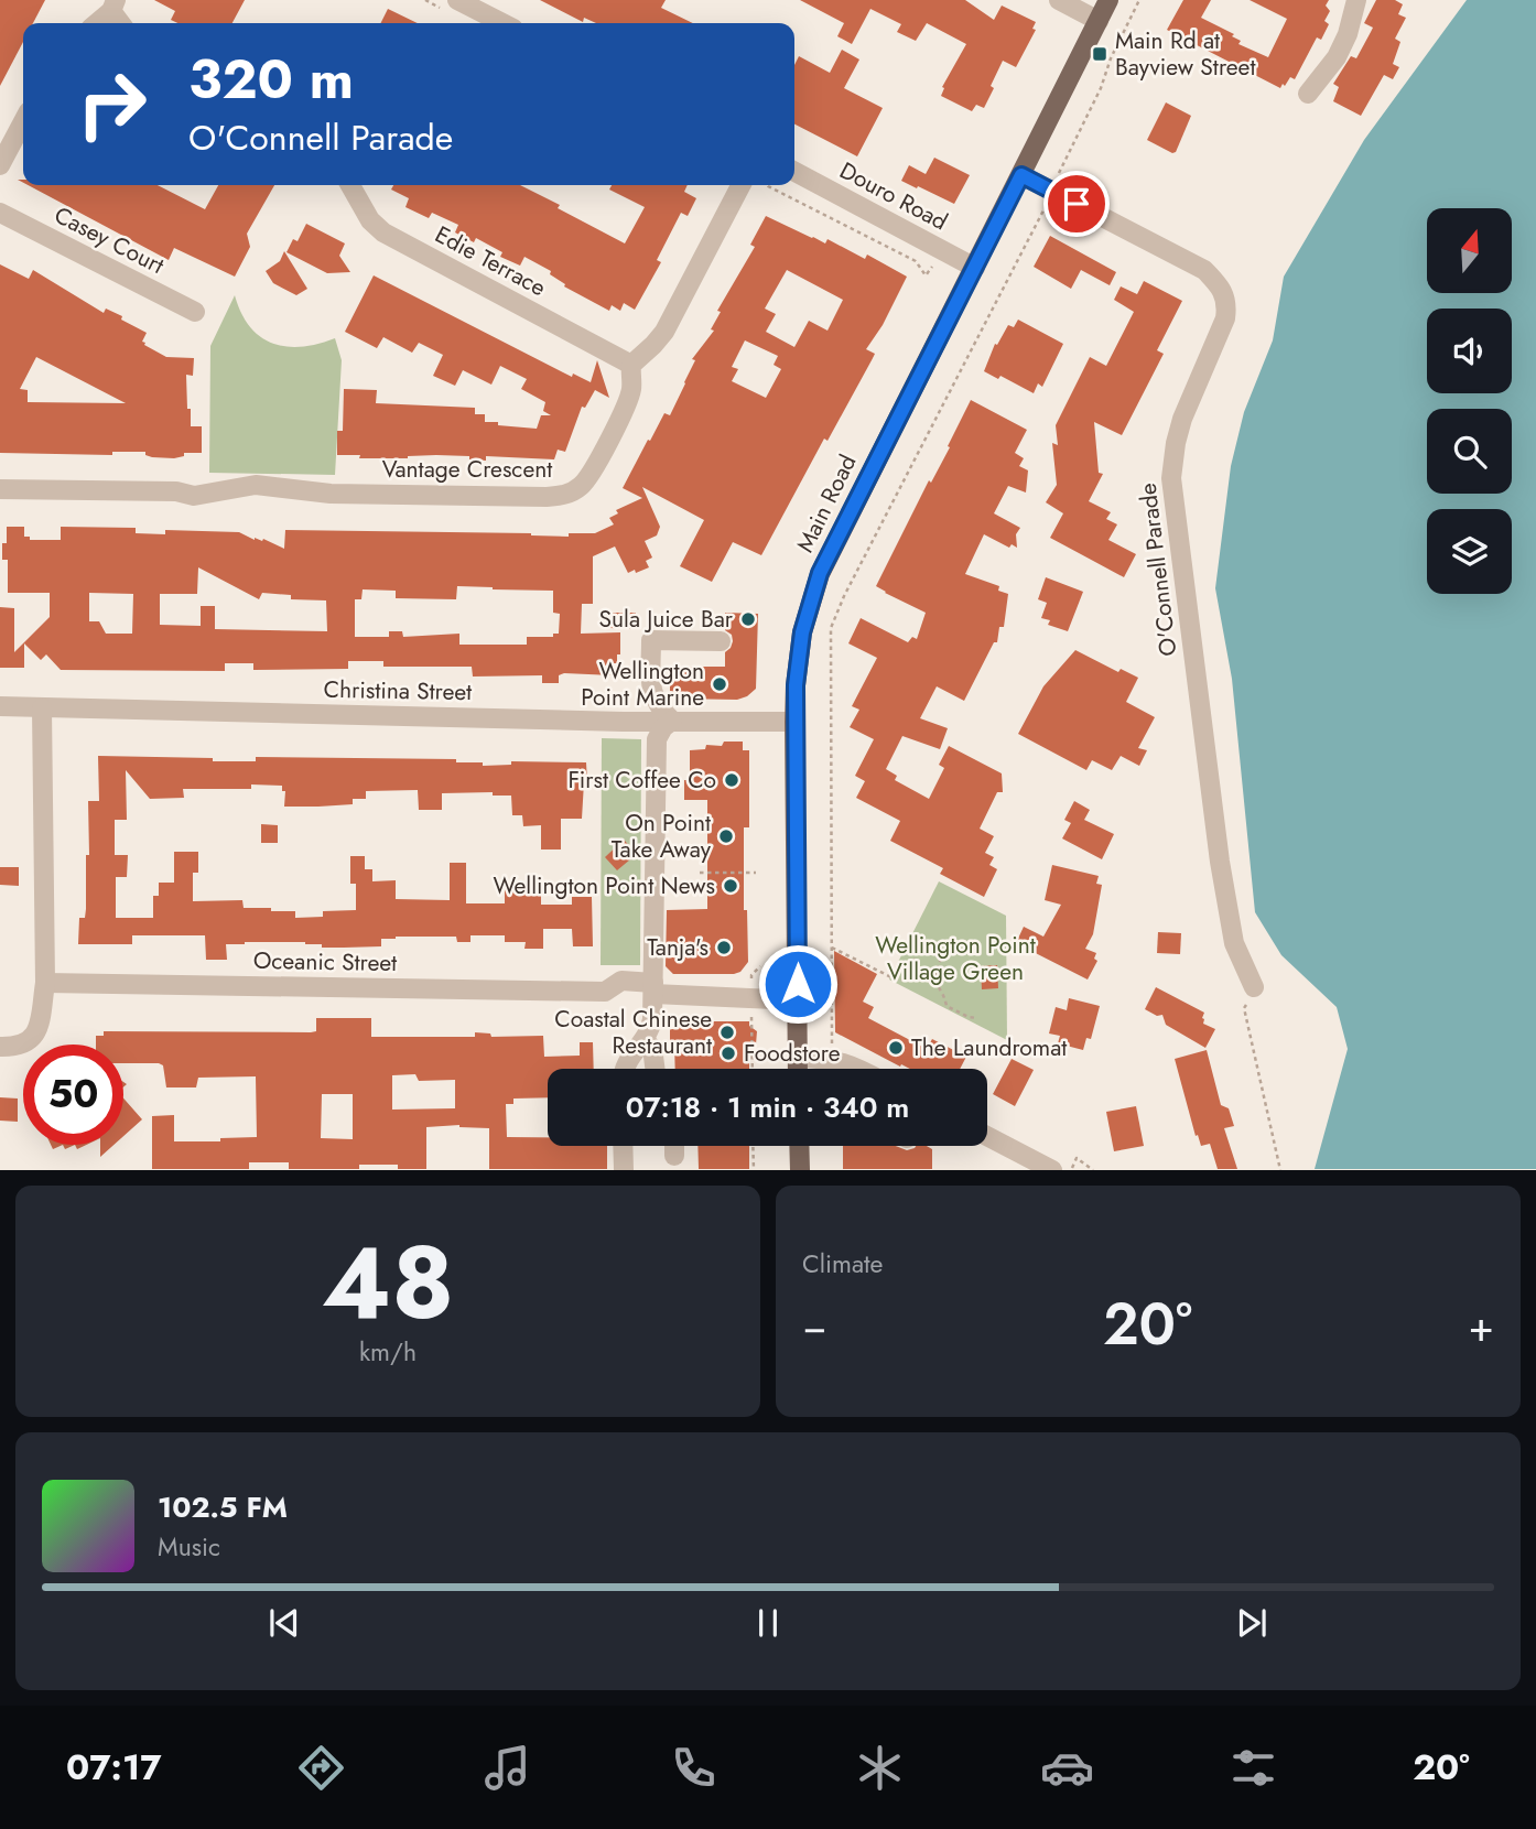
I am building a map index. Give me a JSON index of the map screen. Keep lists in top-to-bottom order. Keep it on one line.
{"streets":{"main road":["Main Road"],"street":["Douro Road","Casey Court","Edie Terrace","Vantage Crescent","O'Connell Parade","Christina Street","Oceanic Street"]},"crossings":[["Douro Road","Main Road"],["Edie Terrace","Vantage Crescent"],["Main Road","O'Connell Parade"],["Main Road","Christina Street"]],"parks":["Wellington Point Village Green"],"places":{"transit":["Main Rd at Bayview Street"],"other":["Sula Juice Bar","Wellington Point Marine","First Coffee Co","On Point Take Away","Wellington Point News","Tanja's","Coastal Chinese Restaurant","The Laundromat","Foodstore"]},"north":"top","page":{"turn":["320 m","O'Connell Parade"],"limit":"50","trip":"07:18 · 1 min · 340 m","tile":[["48","km/h"],"Climate"],"heat":["−","20°","+"],"song":["102.5 FM","Music"],"tabs":["07:17","20°"]}}
